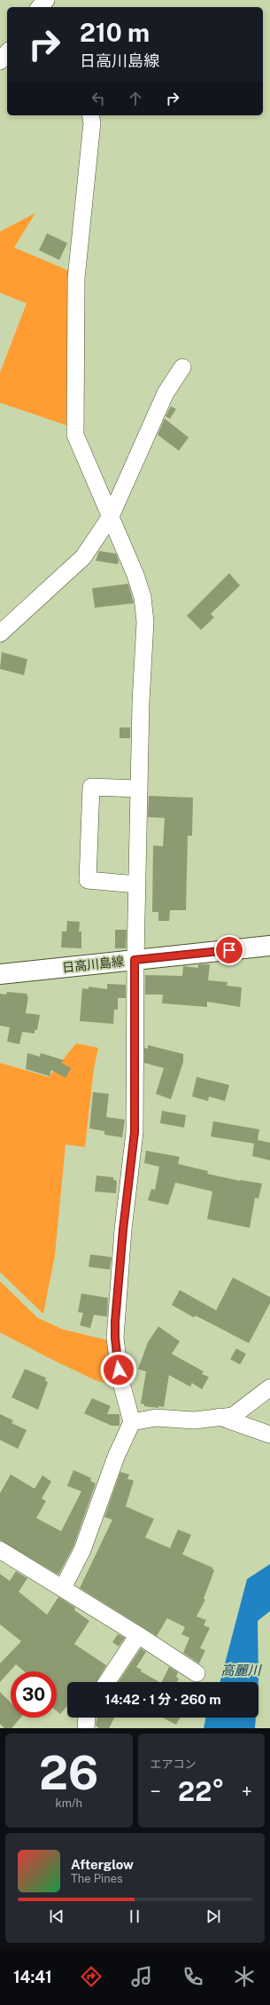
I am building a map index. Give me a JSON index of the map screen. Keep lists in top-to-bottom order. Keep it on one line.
{"streets":{"main road":["日高川島線"]},"water":["高麗川"],"page":{"turn":["210 m","日高川島線"],"limit":"30","trip":"14:42 · 1 分 · 260 m","tile":[["26","km/h"],"エアコン"],"heat":["−","22°","+"],"song":["Afterglow","The Pines"],"tabs":"14:41"}}
